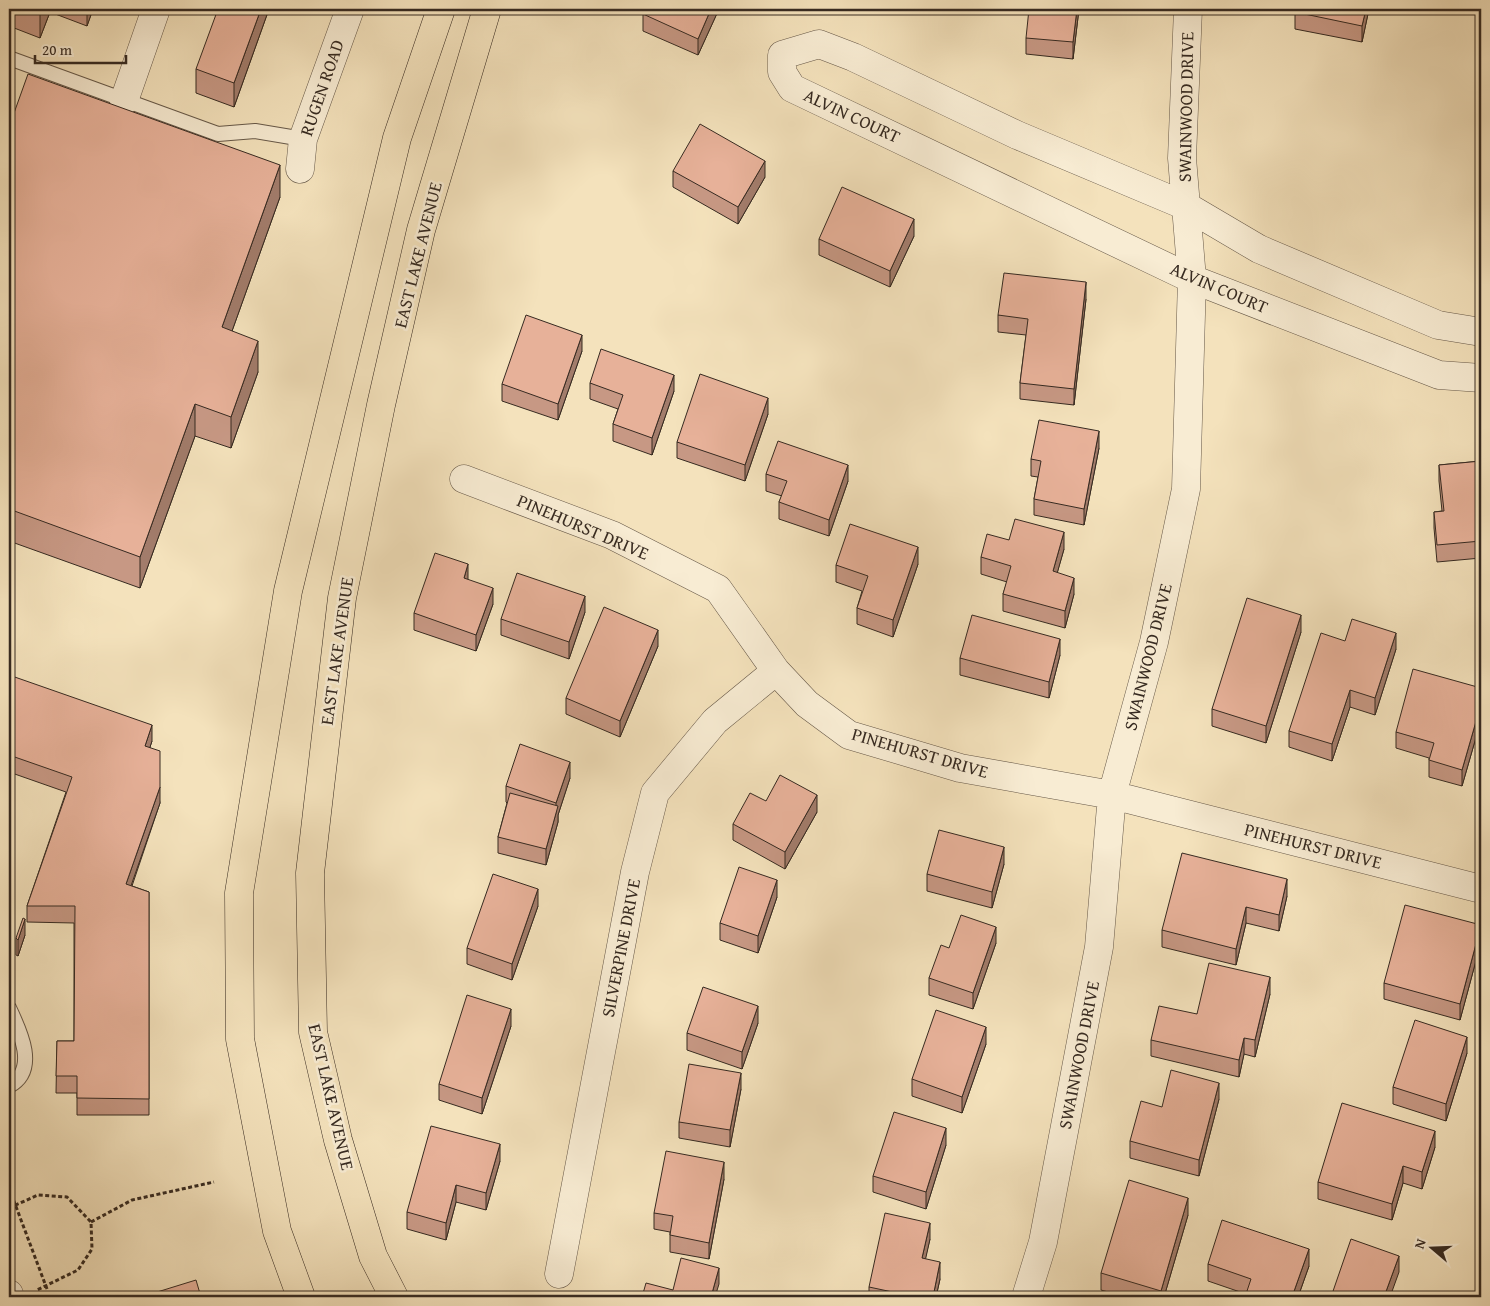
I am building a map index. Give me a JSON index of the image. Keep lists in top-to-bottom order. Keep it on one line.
{"streets":{"main road":["EAST LAKE AVENUE"],"street":["RUGEN ROAD","SWAINWOOD DRIVE","ALVIN COURT","PINEHURST DRIVE","SILVERPINE DRIVE"]},"crossings":[["SWAINWOOD DRIVE","ALVIN COURT"],["SWAINWOOD DRIVE","PINEHURST DRIVE"],["PINEHURST DRIVE","SILVERPINE DRIVE"]],"scale_bar":"20 m","north":"left"}
